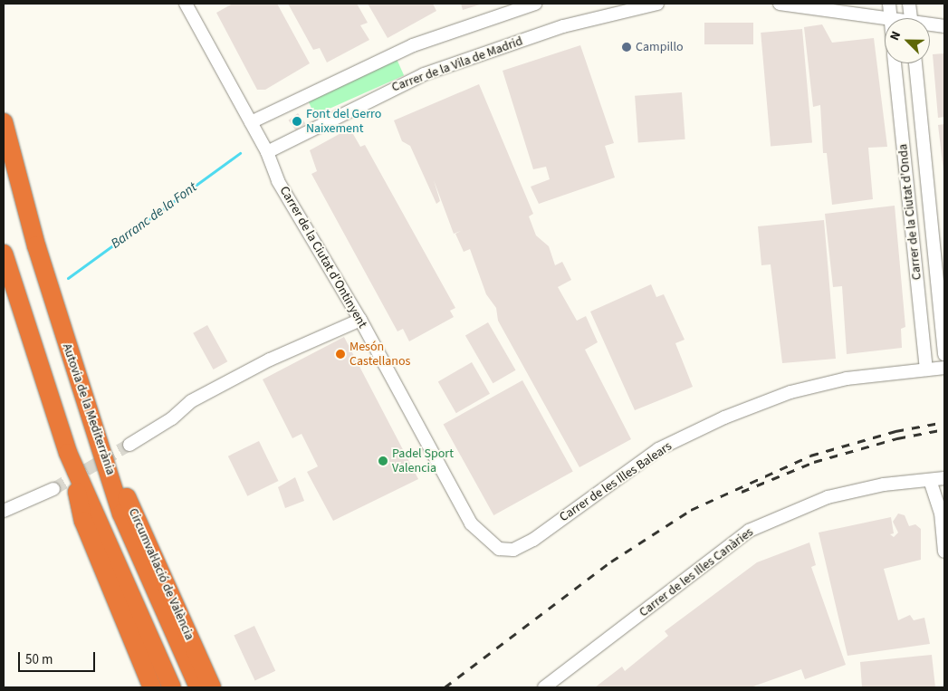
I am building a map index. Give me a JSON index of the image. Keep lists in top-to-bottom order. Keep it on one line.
{"streets":{"highway":["Autovia de la Mediterrània","Circumval·lació de València"],"street":["Carrer de la Vila de Madrid","Carrer de la Ciutat d’Onda","Carrer de la Ciutat d'Ontinyent","Carrer de les Illes Balears","Carrer de les Illes Canàries"]},"crossings":[["Carrer de la Vila de Madrid","Carrer de la Ciutat d'Ontinyent"],["Carrer de la Ciutat d’Onda","Carrer de les Illes Balears"],["Carrer de la Ciutat d'Ontinyent","Carrer de les Illes Balears"],["Autovia de la Mediterrània","Circumval·lació de València"]],"water":["Barranc de la Font"],"places":["Campillo","Font del Gerro Naixement","Mesón Castellanos","Padel Sport Valencia"],"scale_bar":"50 m","north":"top left"}
